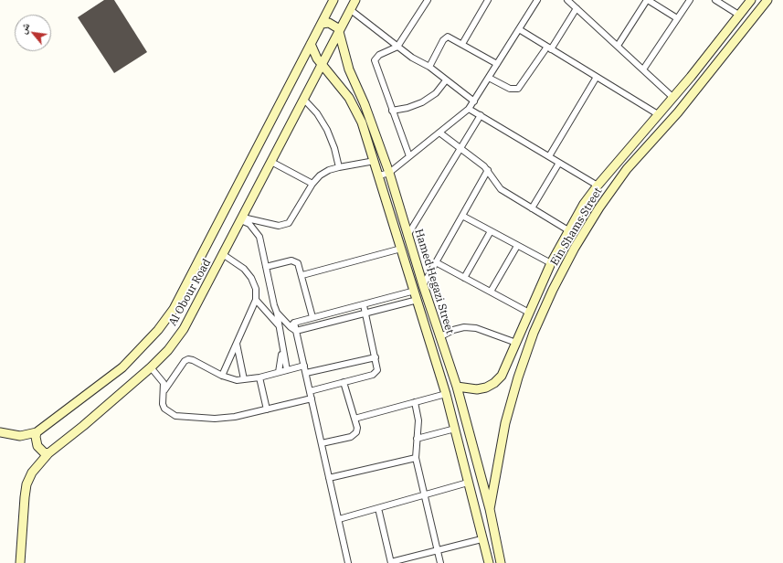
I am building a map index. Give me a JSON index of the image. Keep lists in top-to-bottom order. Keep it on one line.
{"streets":{"street":["Ein Shams Street","Hamed Hegazi Street","Al Obour Road"]},"crossings":[["Ein Shams Street","Hamed Hegazi Street"],["Hamed Hegazi Street","Al Obour Road"]],"north":"top left"}
